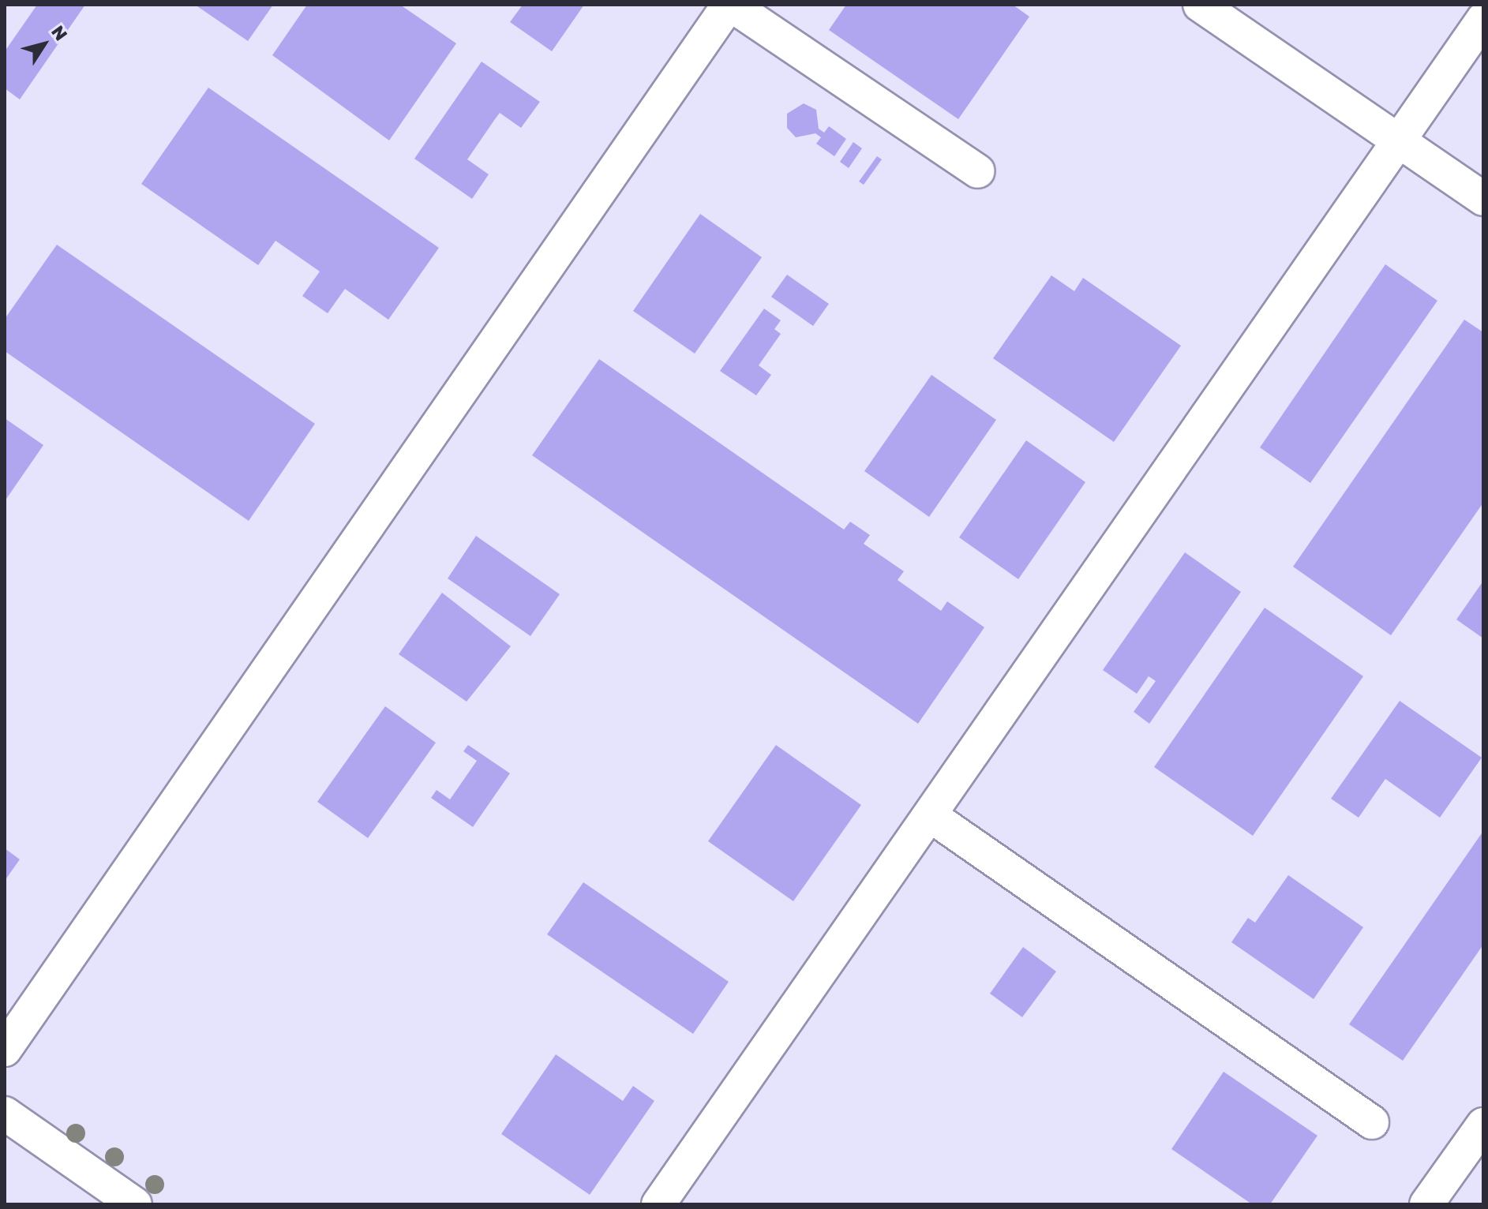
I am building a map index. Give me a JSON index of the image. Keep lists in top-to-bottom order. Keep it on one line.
{"north":"top right"}
